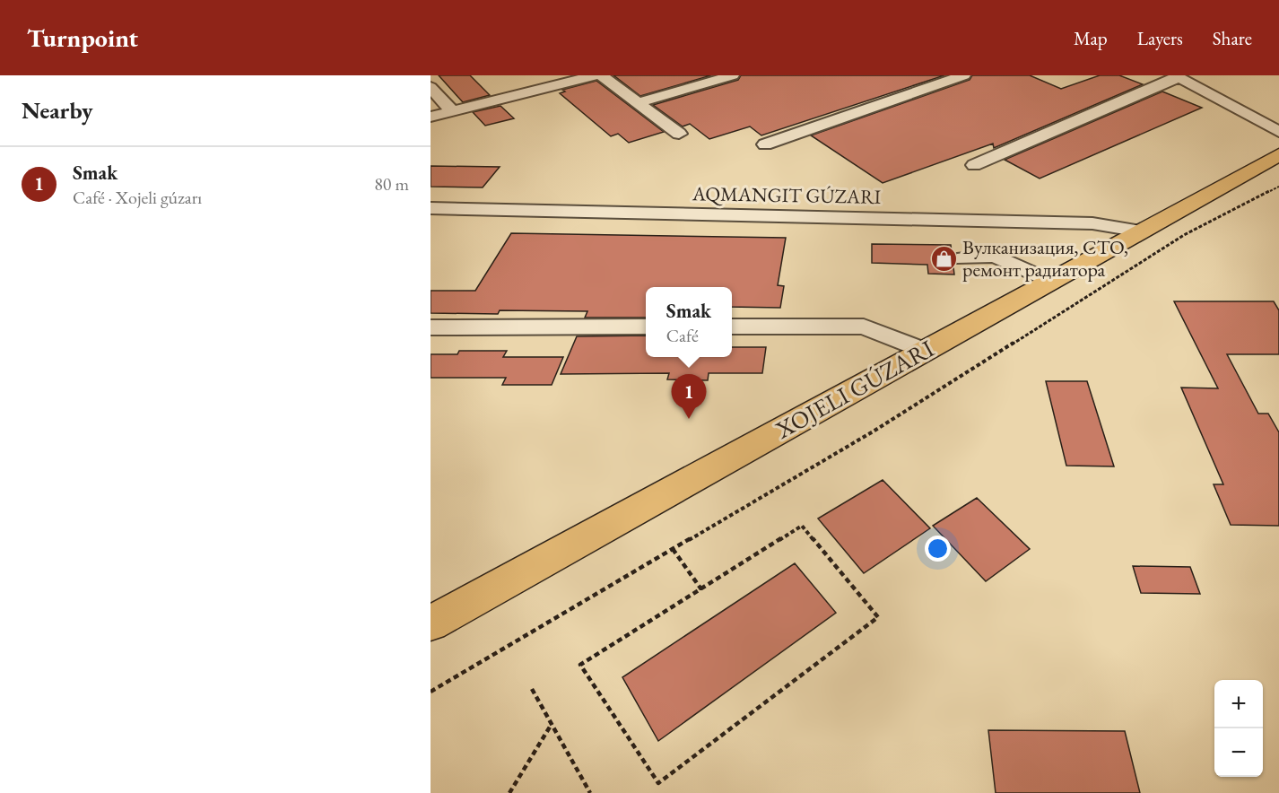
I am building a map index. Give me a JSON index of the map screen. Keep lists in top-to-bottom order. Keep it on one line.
{"places":{"shop":["Вулканизация, СТО, ремонт радиатора"]},"page":{"header":"Turnpoint","nav":["Map","Layers","Share"],"heading":"Nearby","list":[{"mark":"1","name":"Smak","note":"Café · Xojeli gúzarı","value":"80 m"}],"popup":["Smak","Café"],"pins":"1","map_buttons":["+","−"]}}
